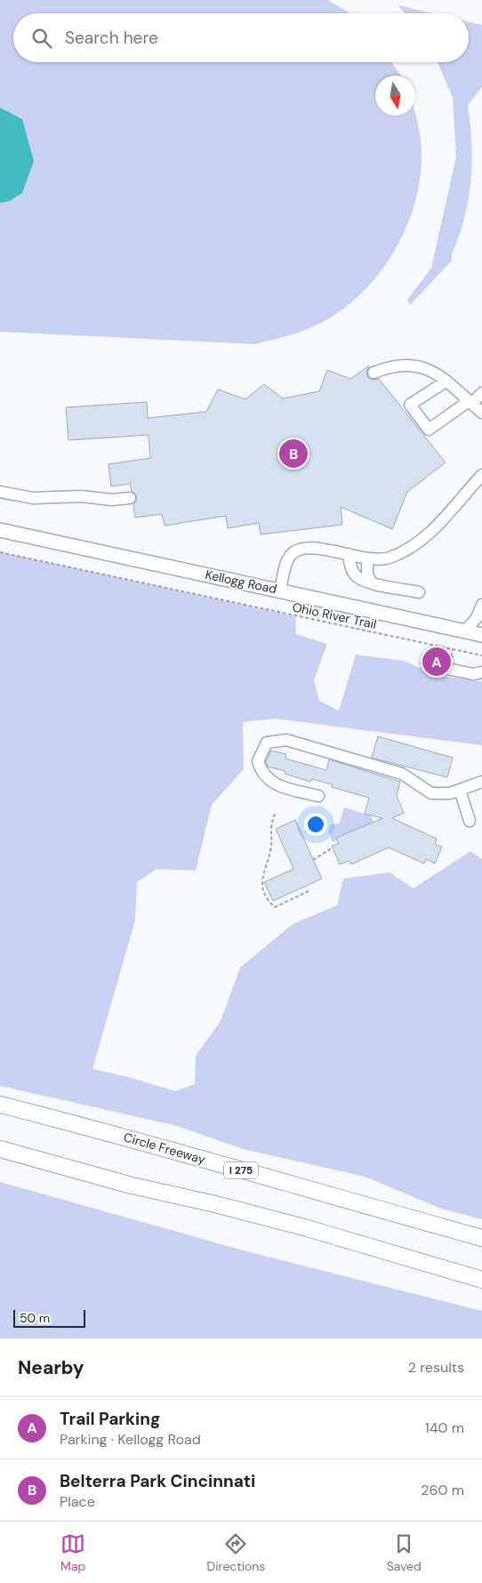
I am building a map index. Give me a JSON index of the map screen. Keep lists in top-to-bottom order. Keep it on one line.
{"streets":{"highway":["Circle Freeway","I 275"],"main road":["Kellogg Road"],"path":["Ohio River Trail"]},"scale_bar":"50 m","north":"bottom","page":{"search":"Search here","pins":["B","A"],"scale":"50 m","heading":["Nearby","2 results"],"list":[{"mark":"A","name":"Trail Parking","note":"Parking · Kellogg Road","value":"140 m"},{"mark":"B","name":"Belterra Park Cincinnati","note":"Place","value":"260 m"}],"nav":["Map","Directions","Saved"]}}
